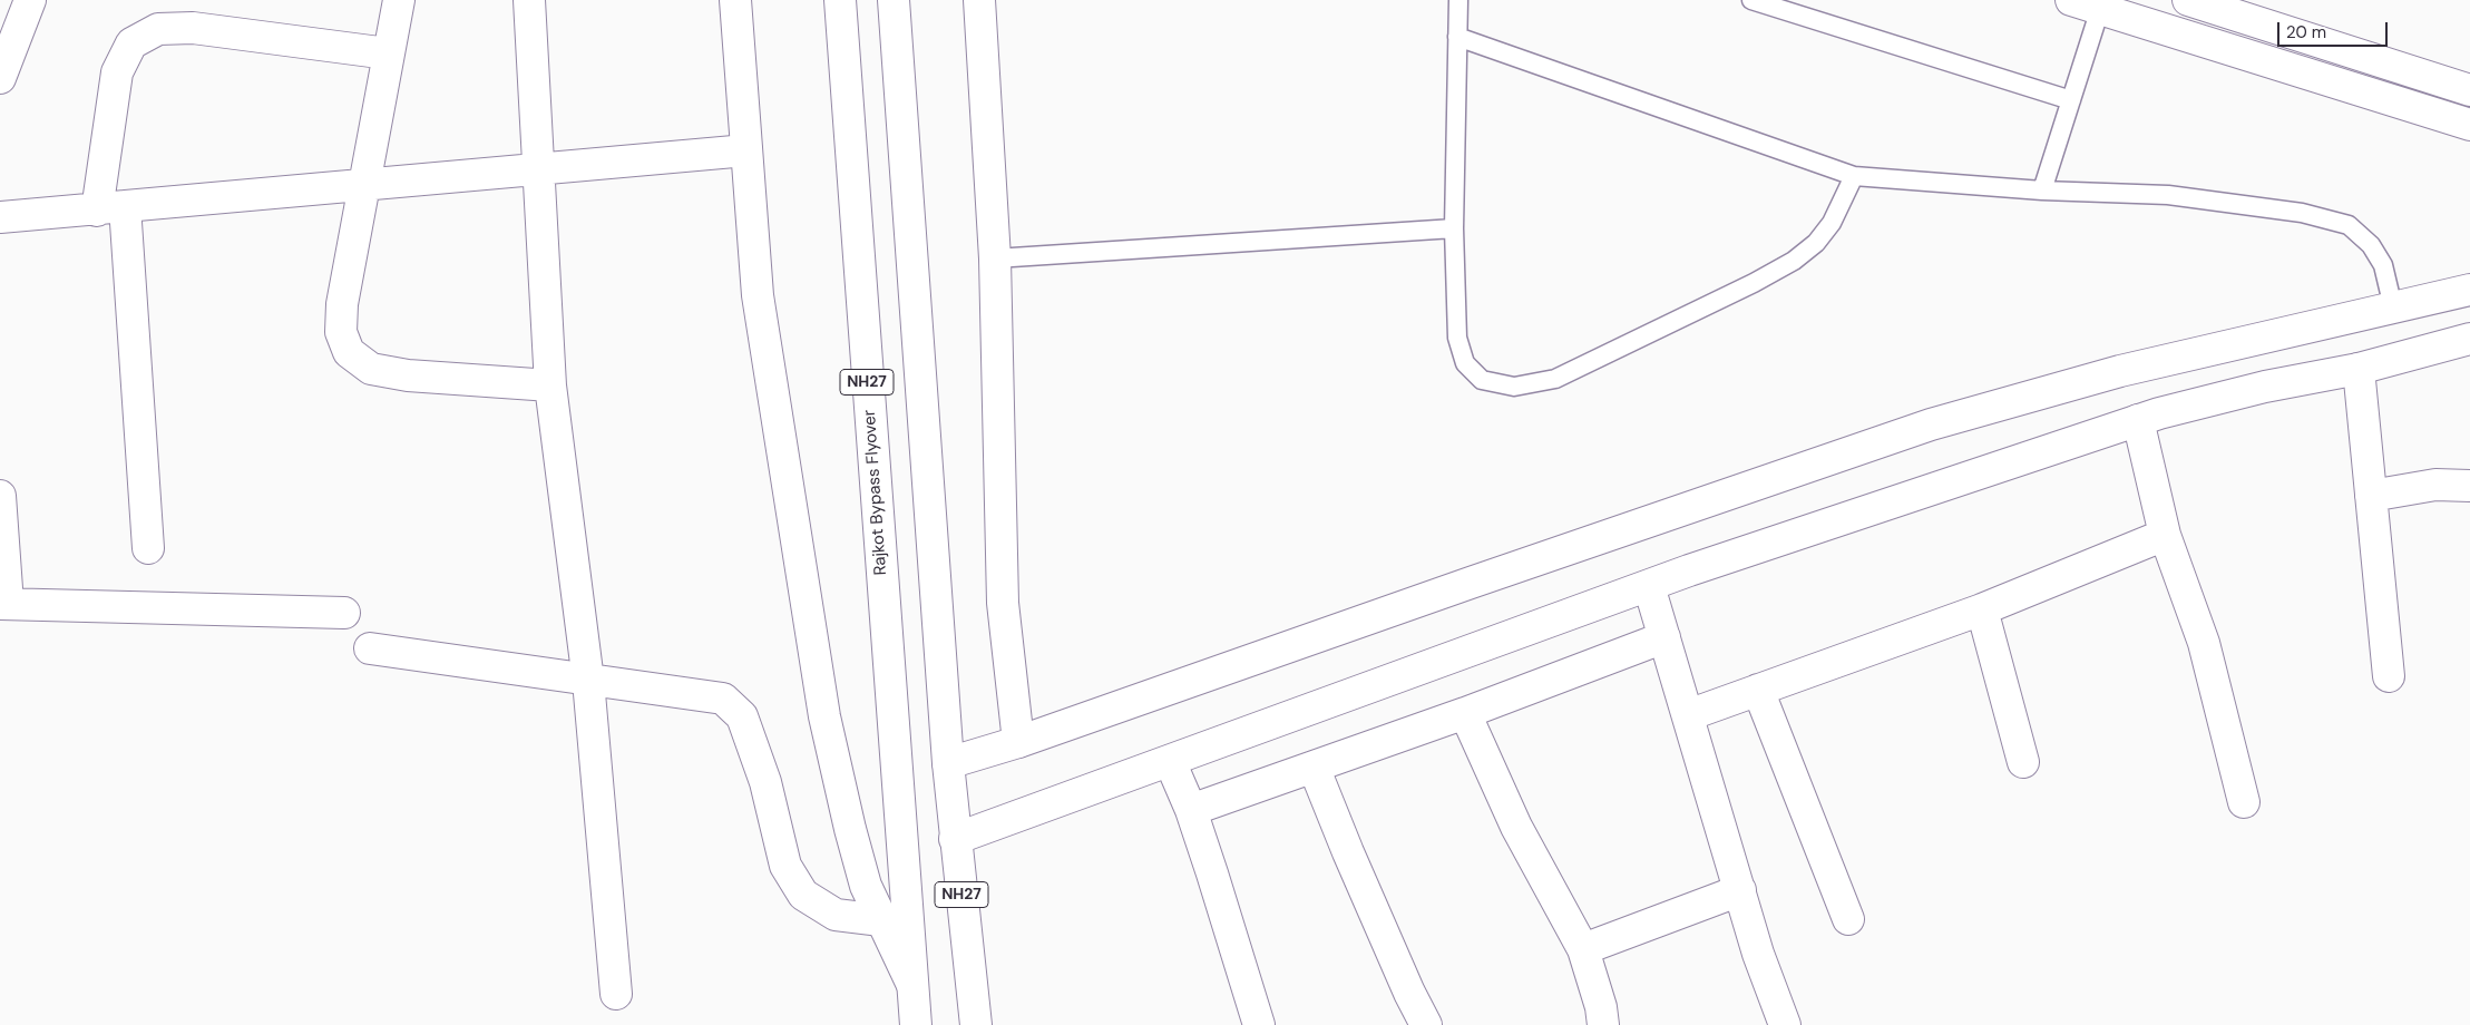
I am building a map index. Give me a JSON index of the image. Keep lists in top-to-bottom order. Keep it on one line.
{"streets":{"main road":["NH27","Rajkot Bypass Flyover"]},"crossings":[["NH27","Rajkot Bypass Flyover"]],"scale_bar":"20 m"}
